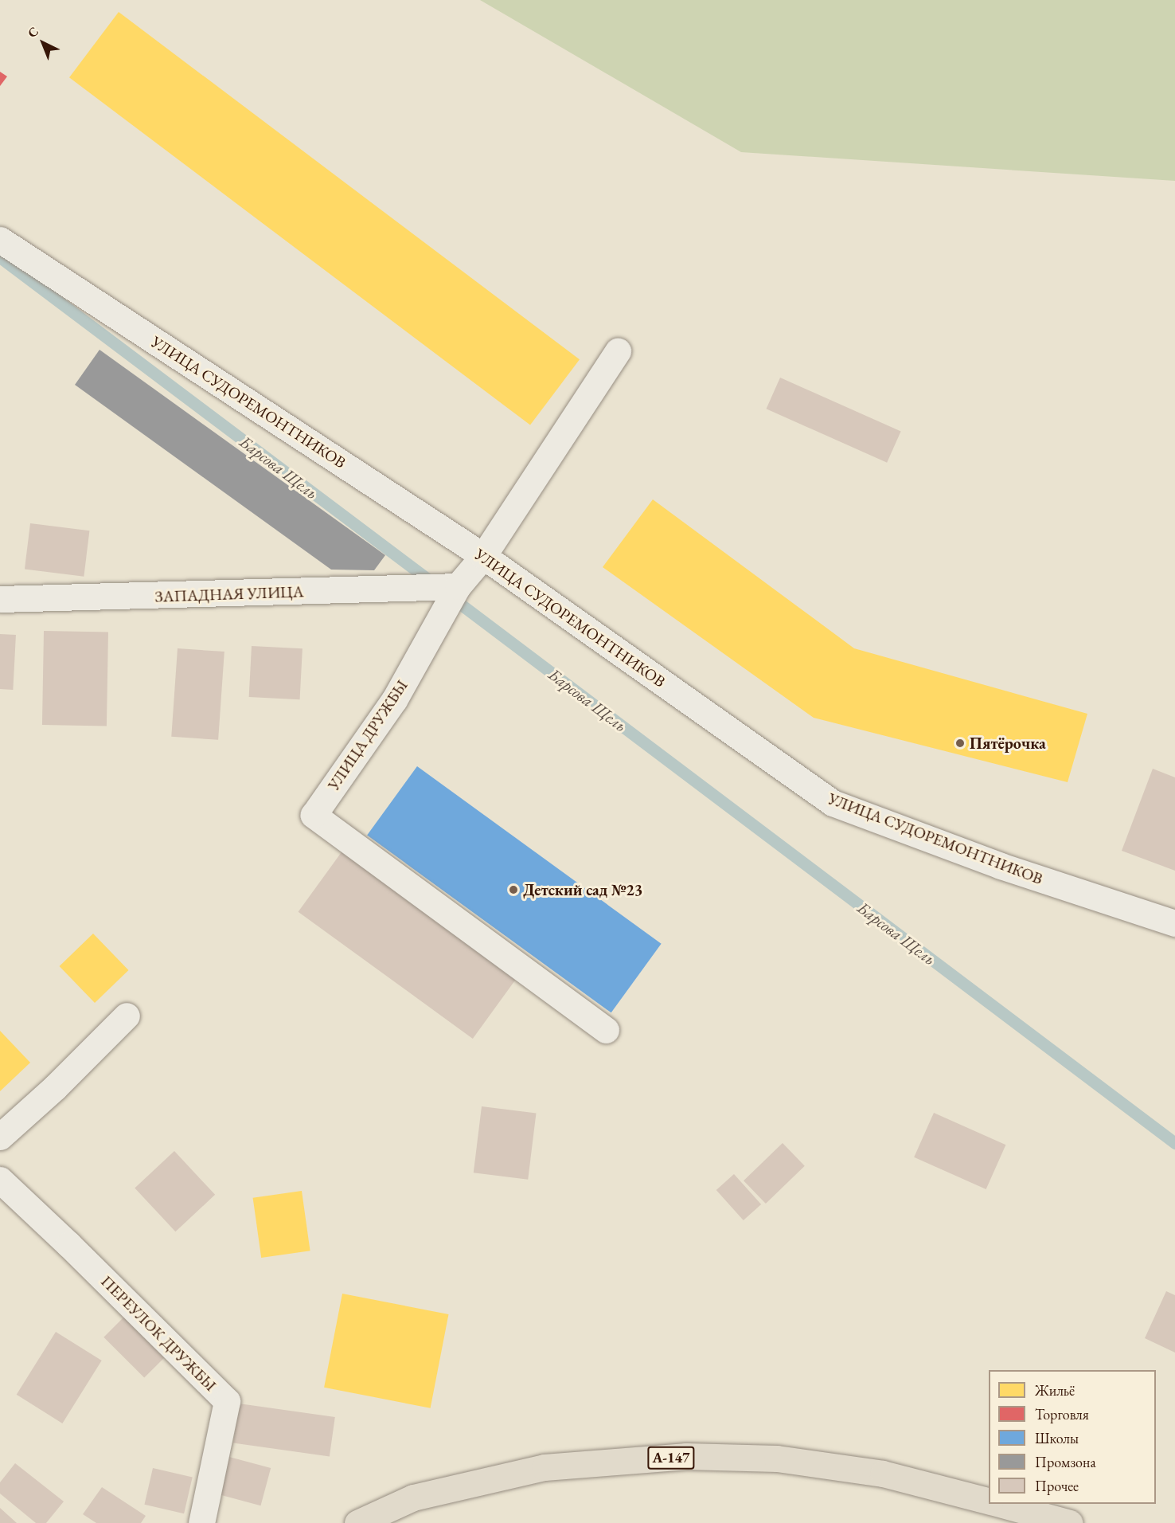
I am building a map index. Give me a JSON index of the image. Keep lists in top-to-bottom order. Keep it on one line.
{"streets":{"highway":["А-147"],"street":["УЛИЦА СУДОРЕМОНТНИКОВ","ЗАПАДНАЯ УЛИЦА","УЛИЦА ДРУЖБЫ","ПЕРЕУЛОК ДРУЖБЫ"]},"crossings":[["УЛИЦА СУДОРЕМОНТНИКОВ","УЛИЦА ДРУЖБЫ"],["ЗАПАДНАЯ УЛИЦА","УЛИЦА ДРУЖБЫ"]],"water":["Барсова Щель"],"places":["Пятёрочка","Детский сад №23"],"legend":["Жильё","Торговля","Школы","Промзона","Прочее"],"north":"top left"}
